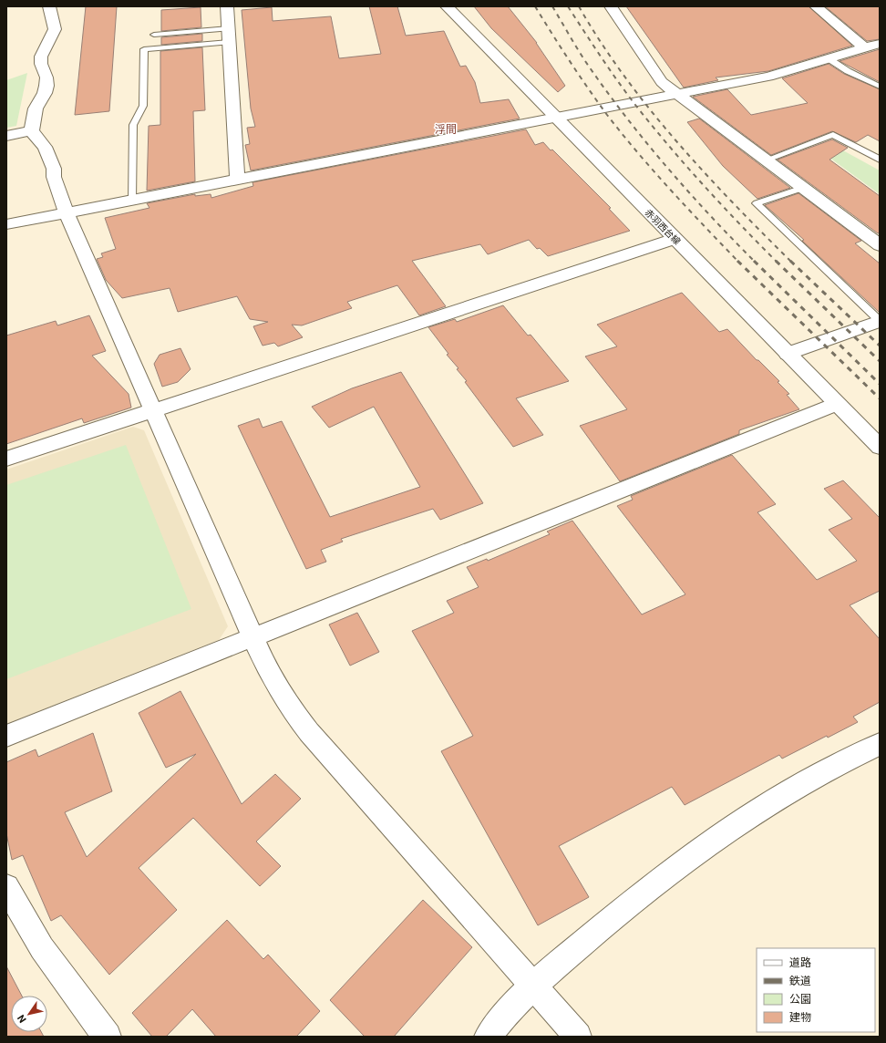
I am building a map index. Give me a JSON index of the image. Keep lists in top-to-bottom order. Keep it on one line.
{"streets":{"street":["赤羽西台線"]},"districts":["浮間"],"legend":["道路","鉄道","公園","建物"],"north":"bottom left"}
